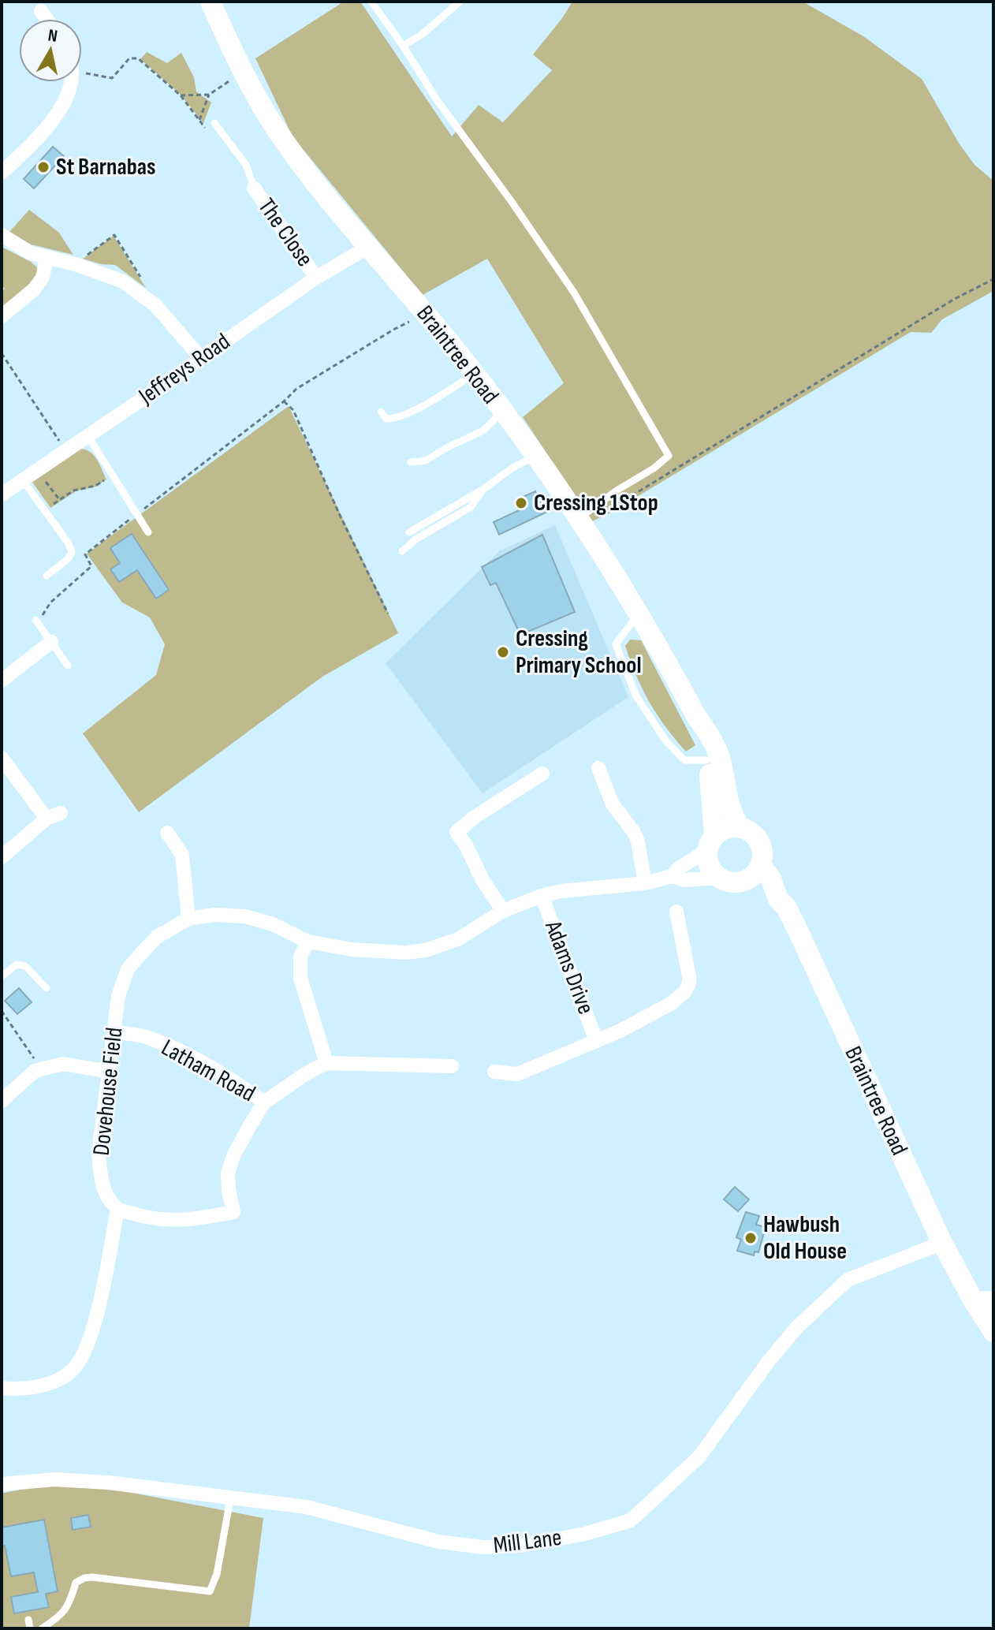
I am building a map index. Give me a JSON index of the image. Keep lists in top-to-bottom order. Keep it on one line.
{"streets":{"main road":["Braintree Road"],"street":["The Close","Jeffreys Road","Adams Drive","Latham Road","Dovehouse Field","Mill Lane"]},"crossings":[["The Close","Jeffreys Road"],["Braintree Road","Jeffreys Road"],["Braintree Road","Dovehouse Field"],["Braintree Road","Mill Lane"],["Adams Drive","Dovehouse Field"],["Latham Road","Dovehouse Field"]],"places":["St Barnabas","Cressing 1Stop","Cressing Primary School","Hawbush Old House"],"north":"top"}
